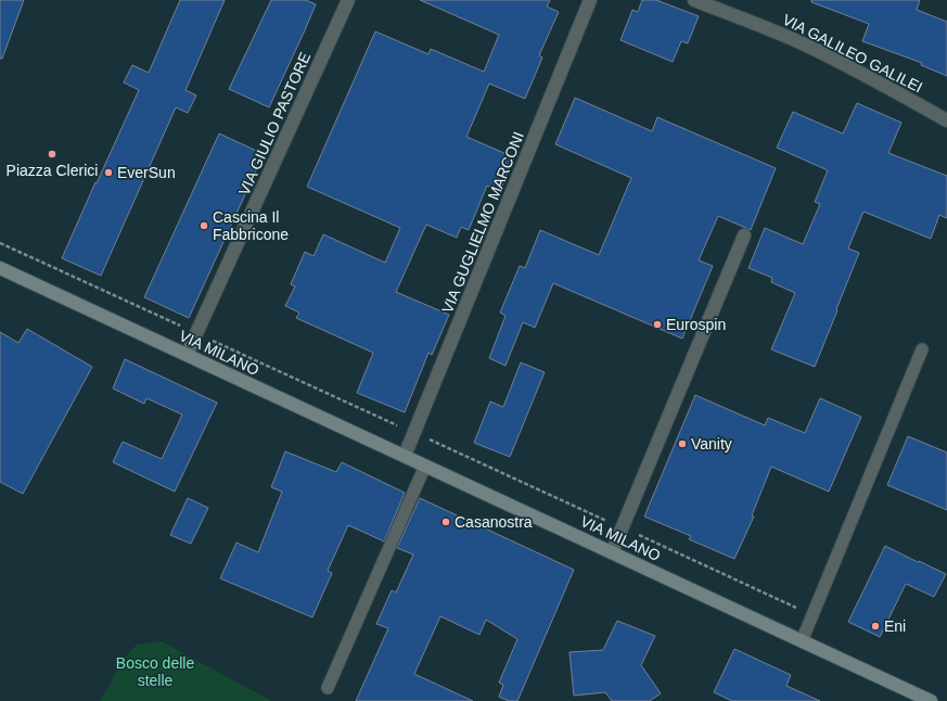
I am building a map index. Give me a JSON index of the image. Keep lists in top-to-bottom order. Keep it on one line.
{"streets":{"street":["VIA GALILEO GALILEI","VIA GIULIO PASTORE","VIA GUGLIELMO MARCONI","VIA MILANO"]},"crossings":[["VIA GIULIO PASTORE","VIA MILANO"],["VIA GUGLIELMO MARCONI","VIA MILANO"]],"parks":["Bosco delle stelle"],"places":["Piazza Clerici","EverSun","Cascina Il Fabbricone","Eurospin","Vanity","Casanostra","Eni"]}
